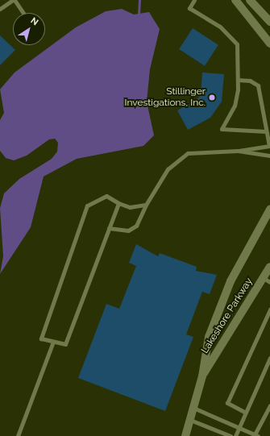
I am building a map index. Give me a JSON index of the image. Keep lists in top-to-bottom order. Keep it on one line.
{"streets":{"street":["Lakeshore Parkway"]},"places":["Stillinger Investigations, Inc."],"north":"top right"}
